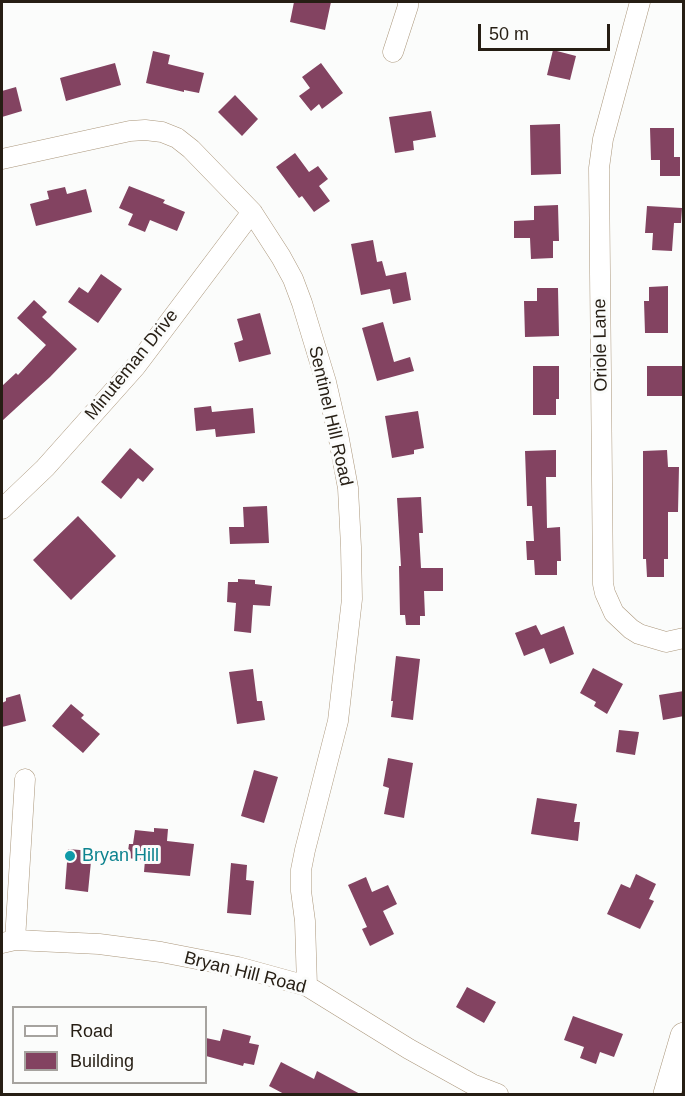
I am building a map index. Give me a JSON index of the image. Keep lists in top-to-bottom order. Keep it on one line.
{"streets":{"street":["Oriole Lane","Minuteman Drive","Sentinel Hill Road","Bryan Hill Road"]},"crossings":[["Minuteman Drive","Sentinel Hill Road"],["Sentinel Hill Road","Bryan Hill Road"]],"places":["Bryan Hill"],"legend":["Road","Building"],"scale_bar":"50 m"}
